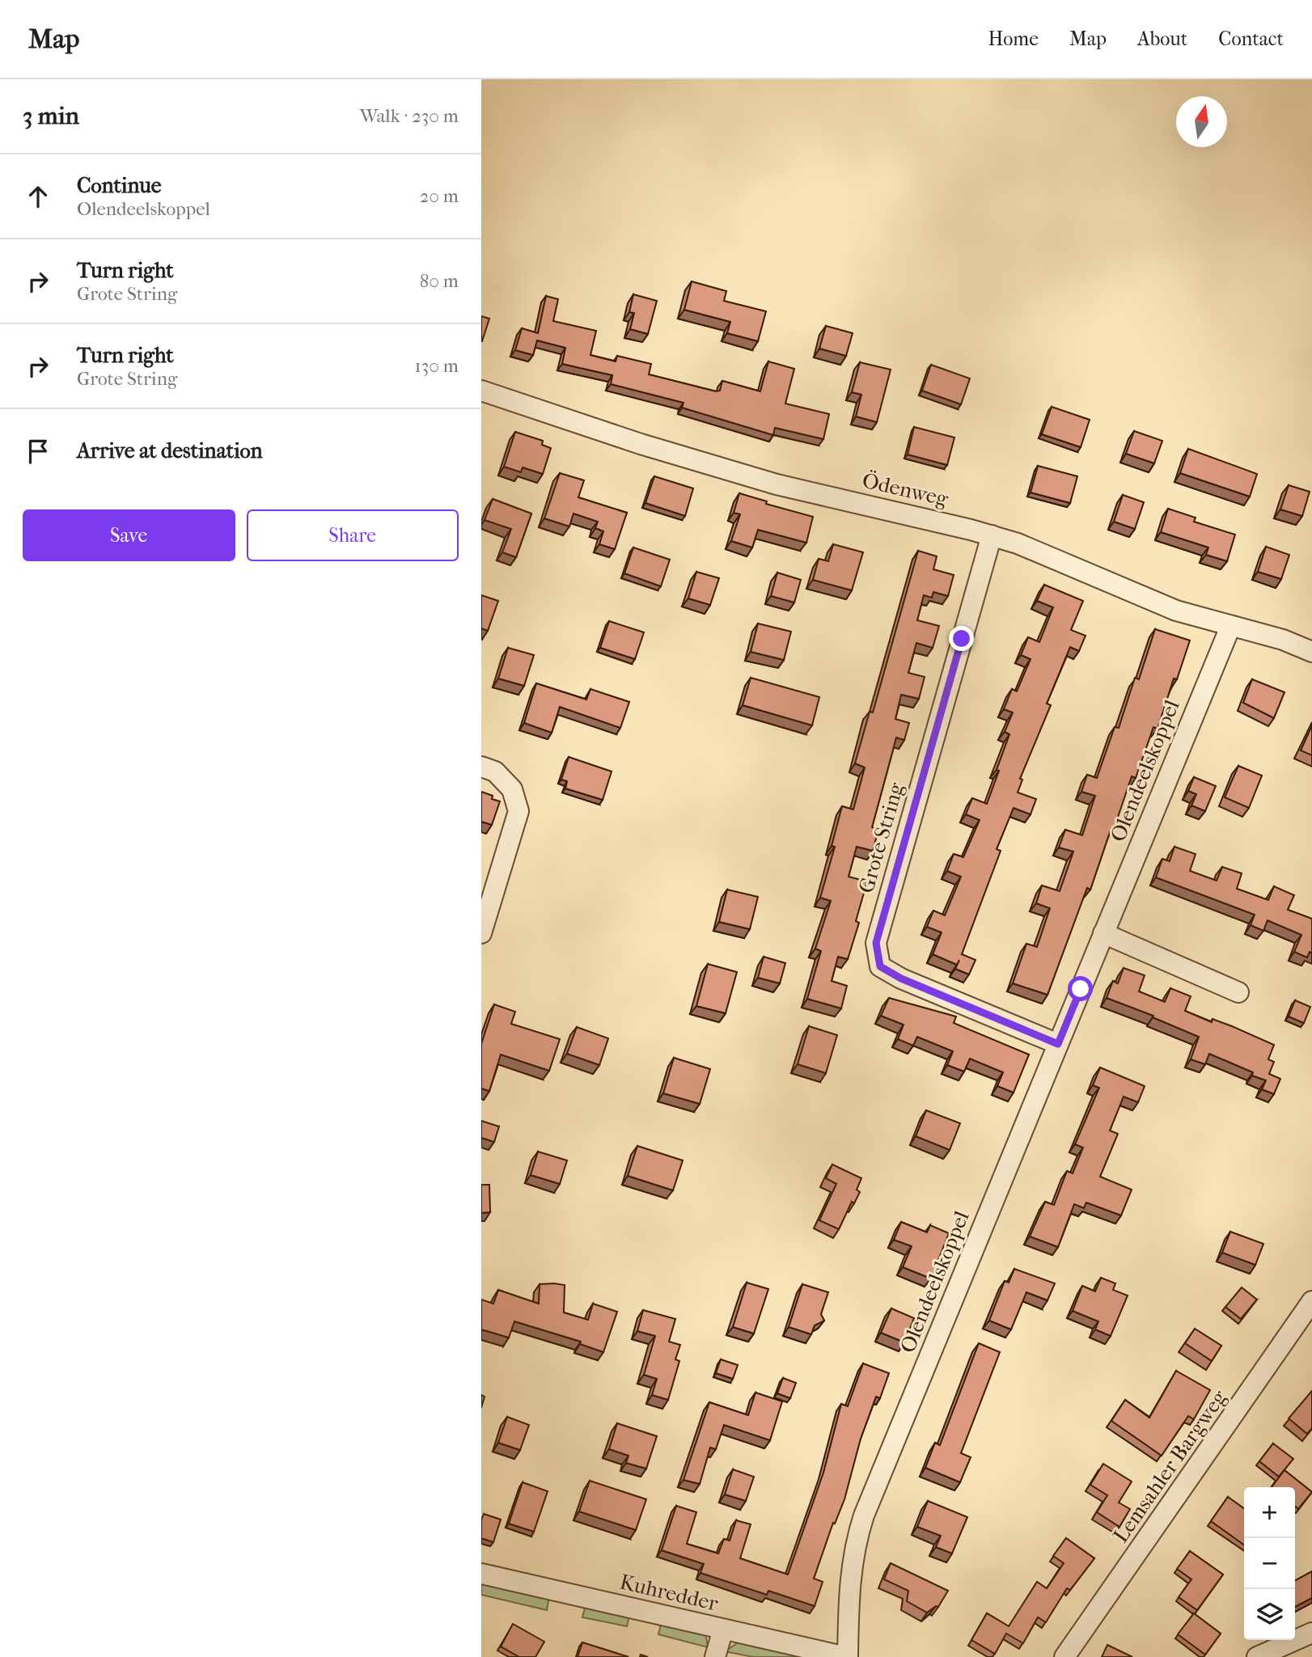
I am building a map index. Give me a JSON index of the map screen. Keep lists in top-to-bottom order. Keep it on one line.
{"streets":{"street":["Ödenweg","Olendeelskoppel","Grote String","Lemsahler Bargweg","Kuhredder"]},"crossings":[["Ödenweg","Olendeelskoppel"],["Ödenweg","Grote String"],["Olendeelskoppel","Grote String"],["Olendeelskoppel","Kuhredder"]],"north":"top","page":{"header":"Map","nav":["Home","Map","About","Contact"],"heading":["3 min","Walk · 230 m"],"list":[["Continue","Olendeelskoppel","20 m"],["Turn right","Grote String","80 m"],["Turn right","Grote String","130 m"],"Arrive at destination"],"buttons":["Save","Share"],"map_buttons":["+","−"]}}
